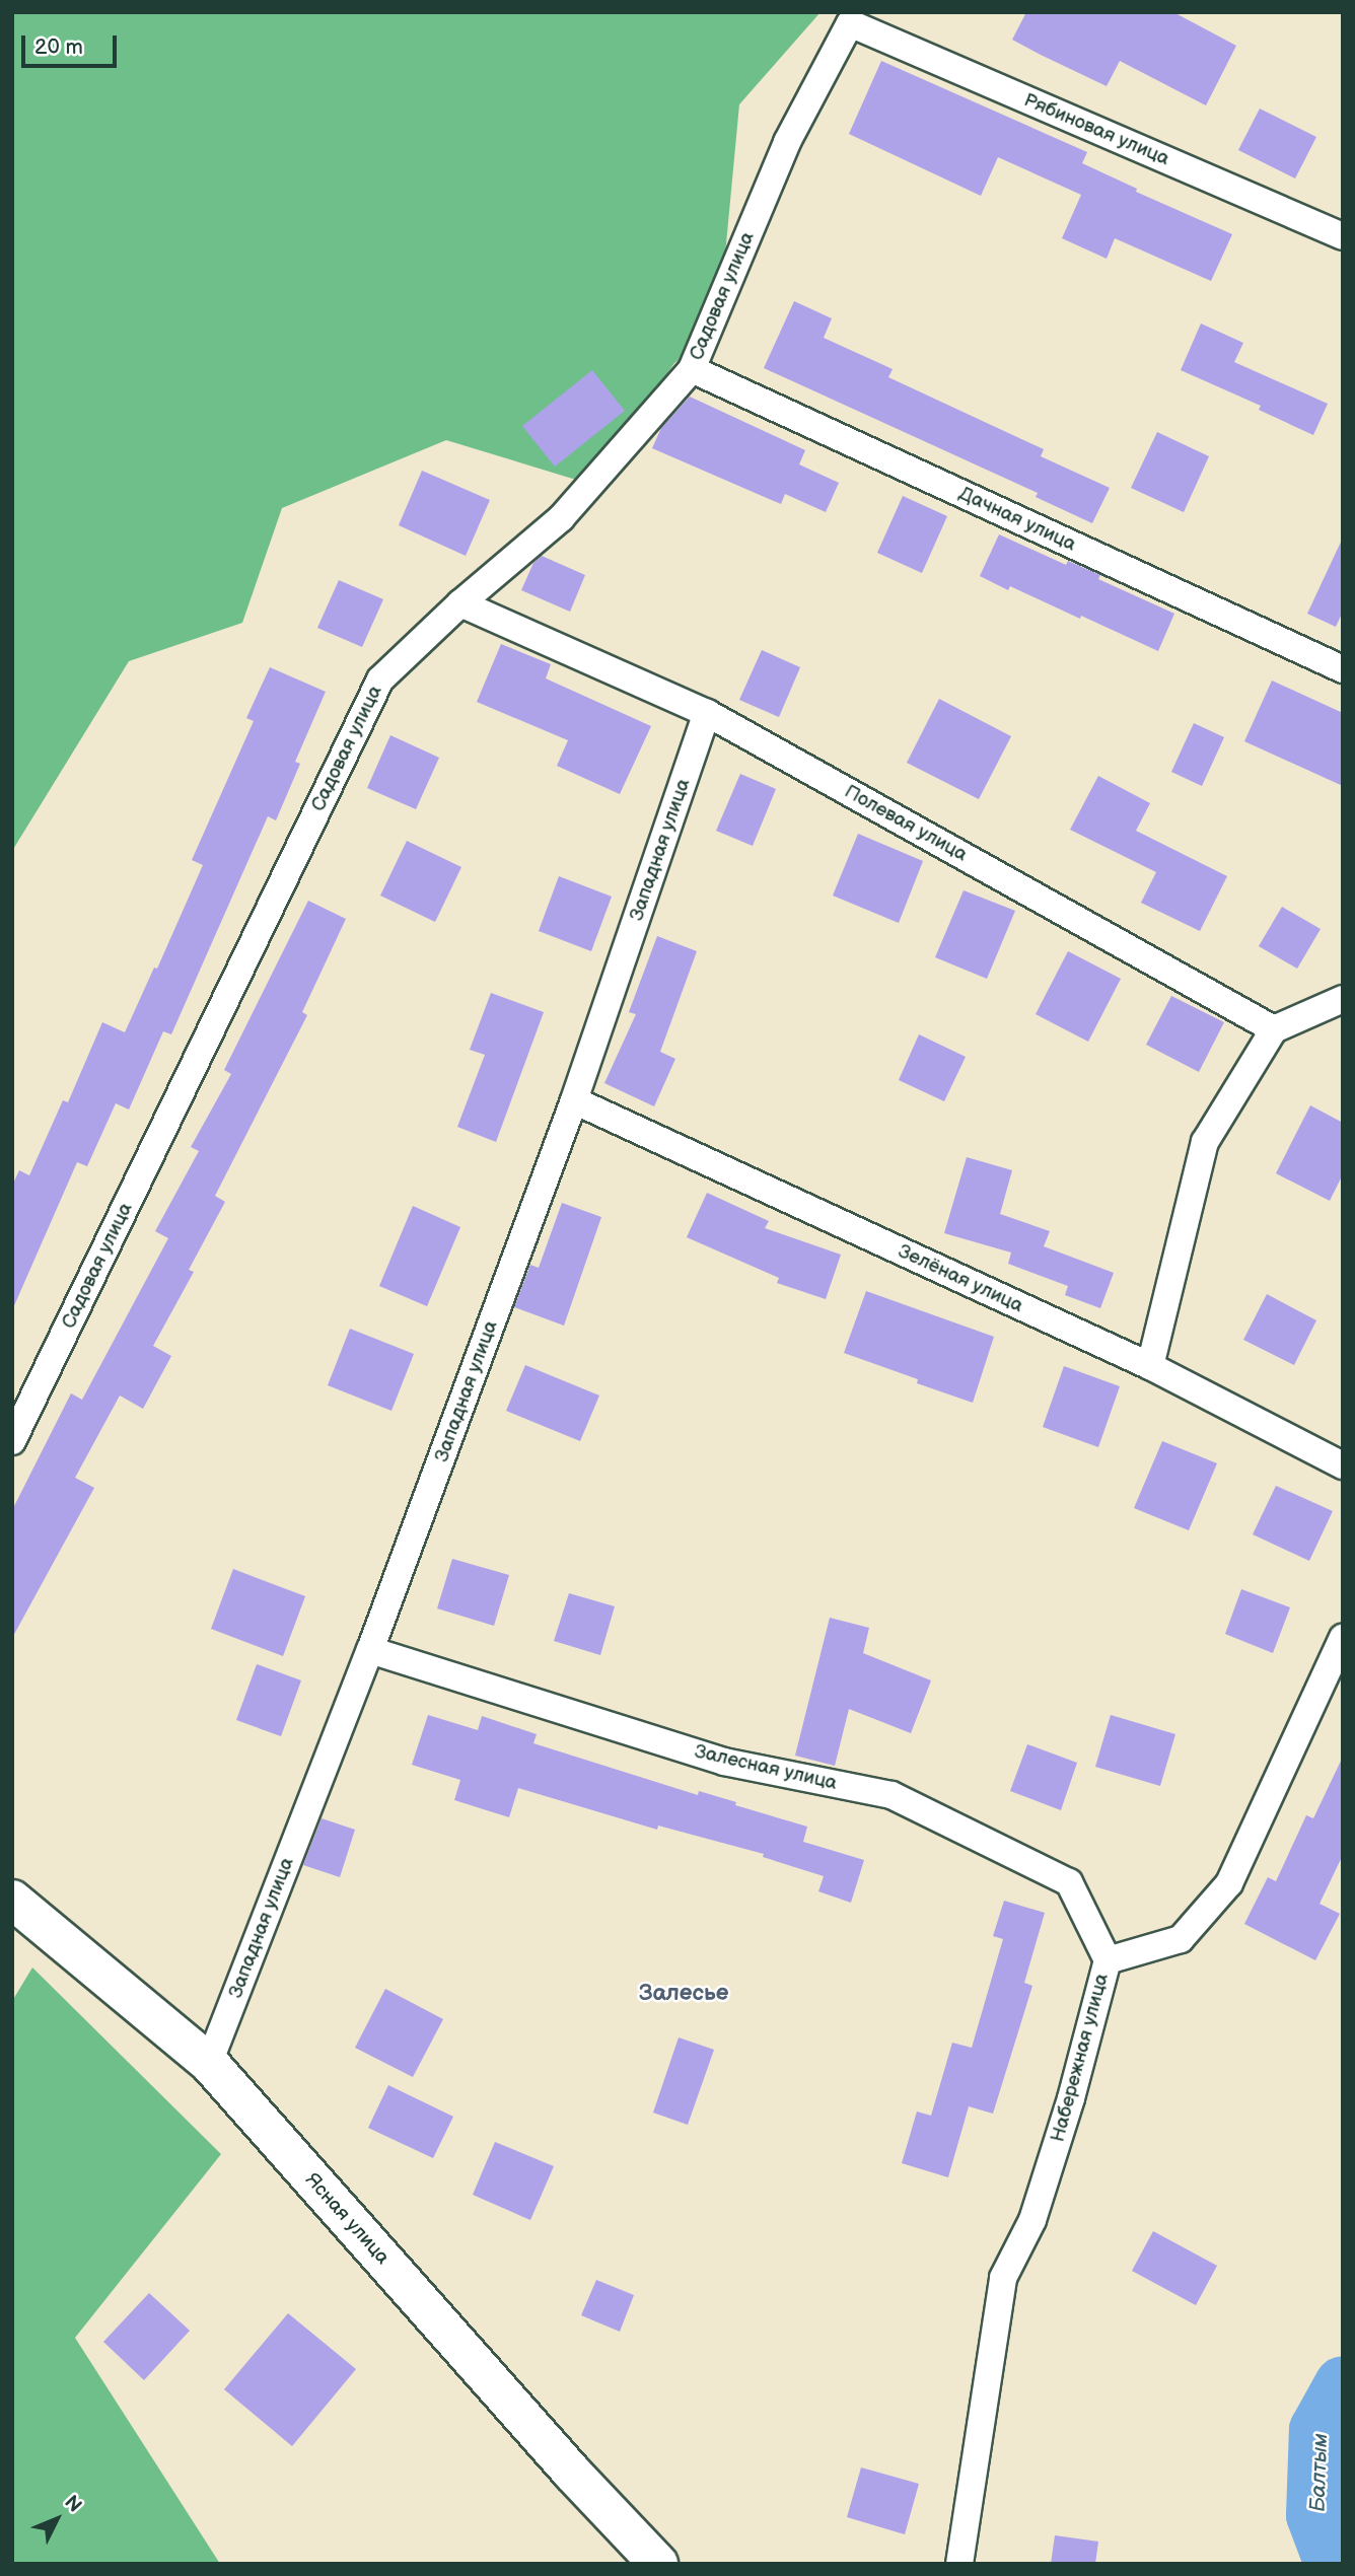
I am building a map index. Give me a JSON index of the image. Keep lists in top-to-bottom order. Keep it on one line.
{"streets":{"main road":["Ясная улица"],"street":["Рябиновая улица","Садовая улица","Дачная улица","Полевая улица","Западная улица","Зелёная улица","Залесная улица","Набережная улица"]},"crossings":[["Рябиновая улица","Садовая улица"],["Садовая улица","Дачная улица"],["Садовая улица","Полевая улица"],["Полевая улица","Западная улица"],["Западная улица","Зелёная улица"],["Западная улица","Залесная улица"],["Западная улица","Ясная улица"],["Залесная улица","Набережная улица"]],"districts":["Залесье"],"water":["Балтым"],"scale_bar":"20 m","north":"top right"}
